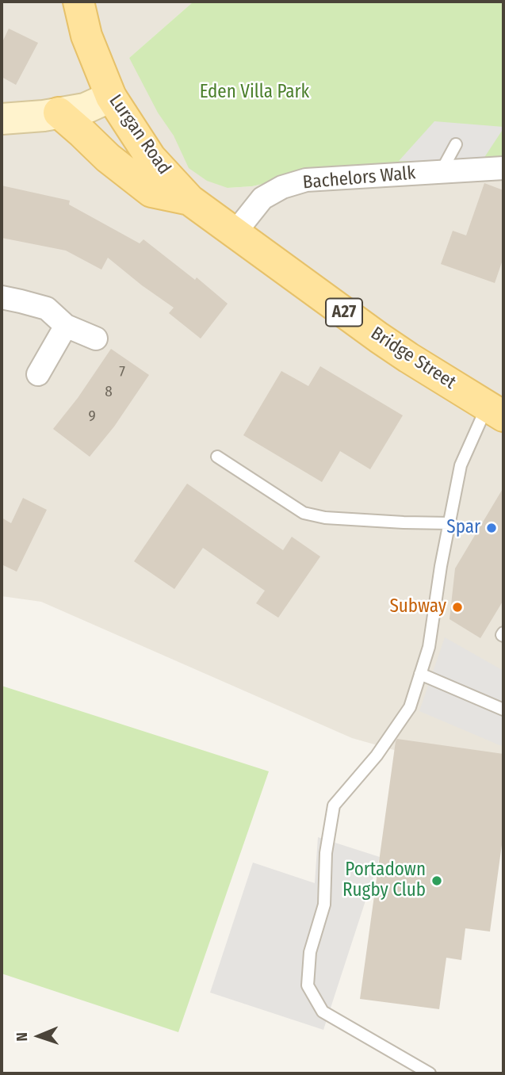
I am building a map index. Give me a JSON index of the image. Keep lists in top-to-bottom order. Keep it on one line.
{"streets":{"main road":["Lurgan Road","A27","Bridge Street"],"street":["Bachelors Walk"]},"crossings":[["Lurgan Road","Bridge Street"],["Bachelors Walk","Bridge Street"]],"parks":["Eden Villa Park"],"places":["Spar","Subway","Portadown Rugby Club"],"house_numbers":["7","8","9"],"north":"left"}
